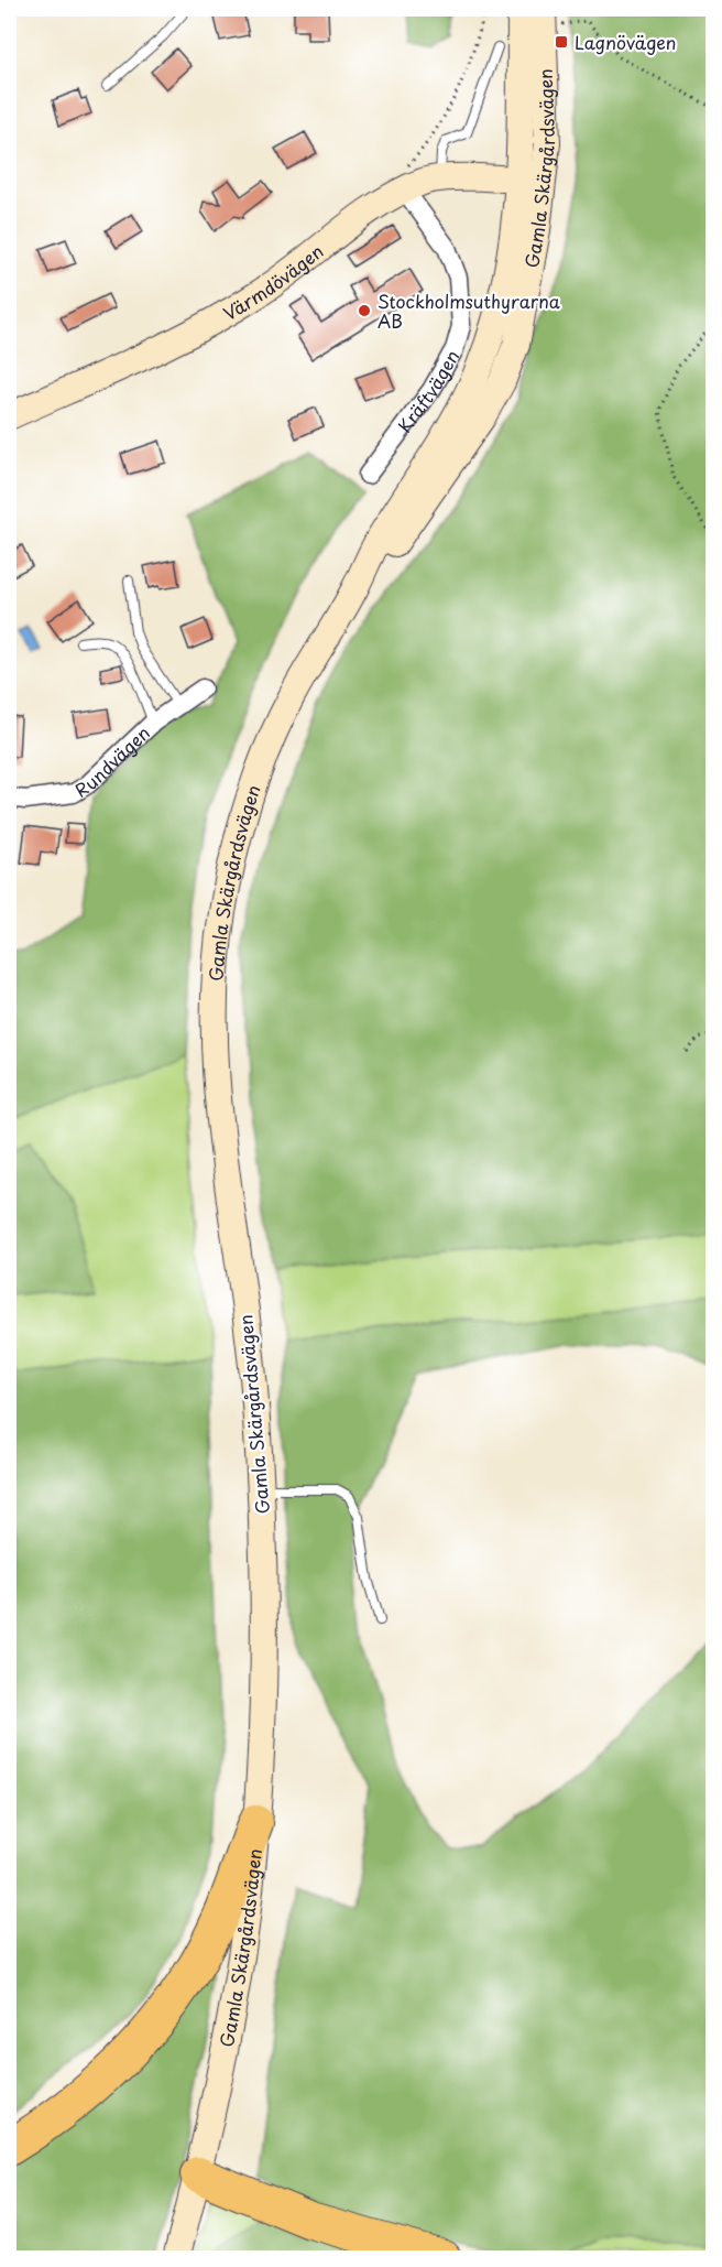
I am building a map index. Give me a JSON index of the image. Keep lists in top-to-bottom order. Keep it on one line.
{"streets":{"main road":["Gamla Skärgårdsvägen","Värmdövägen"],"street":["Kräftvägen","Rundvägen"]},"crossings":[["Gamla Skärgårdsvägen","Värmdövägen"],["Värmdövägen","Kräftvägen"]],"places":{"transit":["Lagnövägen"],"other":["Stockholmsuthyrarna AB"]}}
